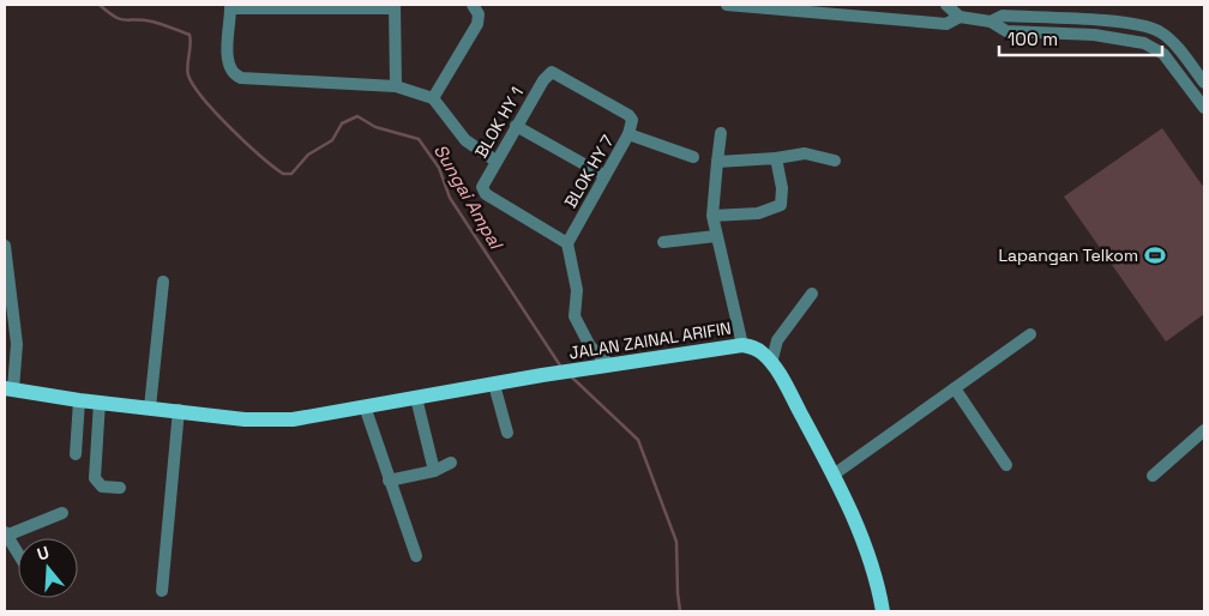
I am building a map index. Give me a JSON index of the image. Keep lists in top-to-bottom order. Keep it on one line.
{"streets":{"main road":["JALAN ZAINAL ARIFIN"],"street":["BLOK HY 1","BLOK HY 7"]},"crossings":[["BLOK HY 1","BLOK HY 7"]],"water":["Sungai Ampal"],"places":{"sports":["Lapangan Telkom"]},"scale_bar":"100 m","north":"top"}
